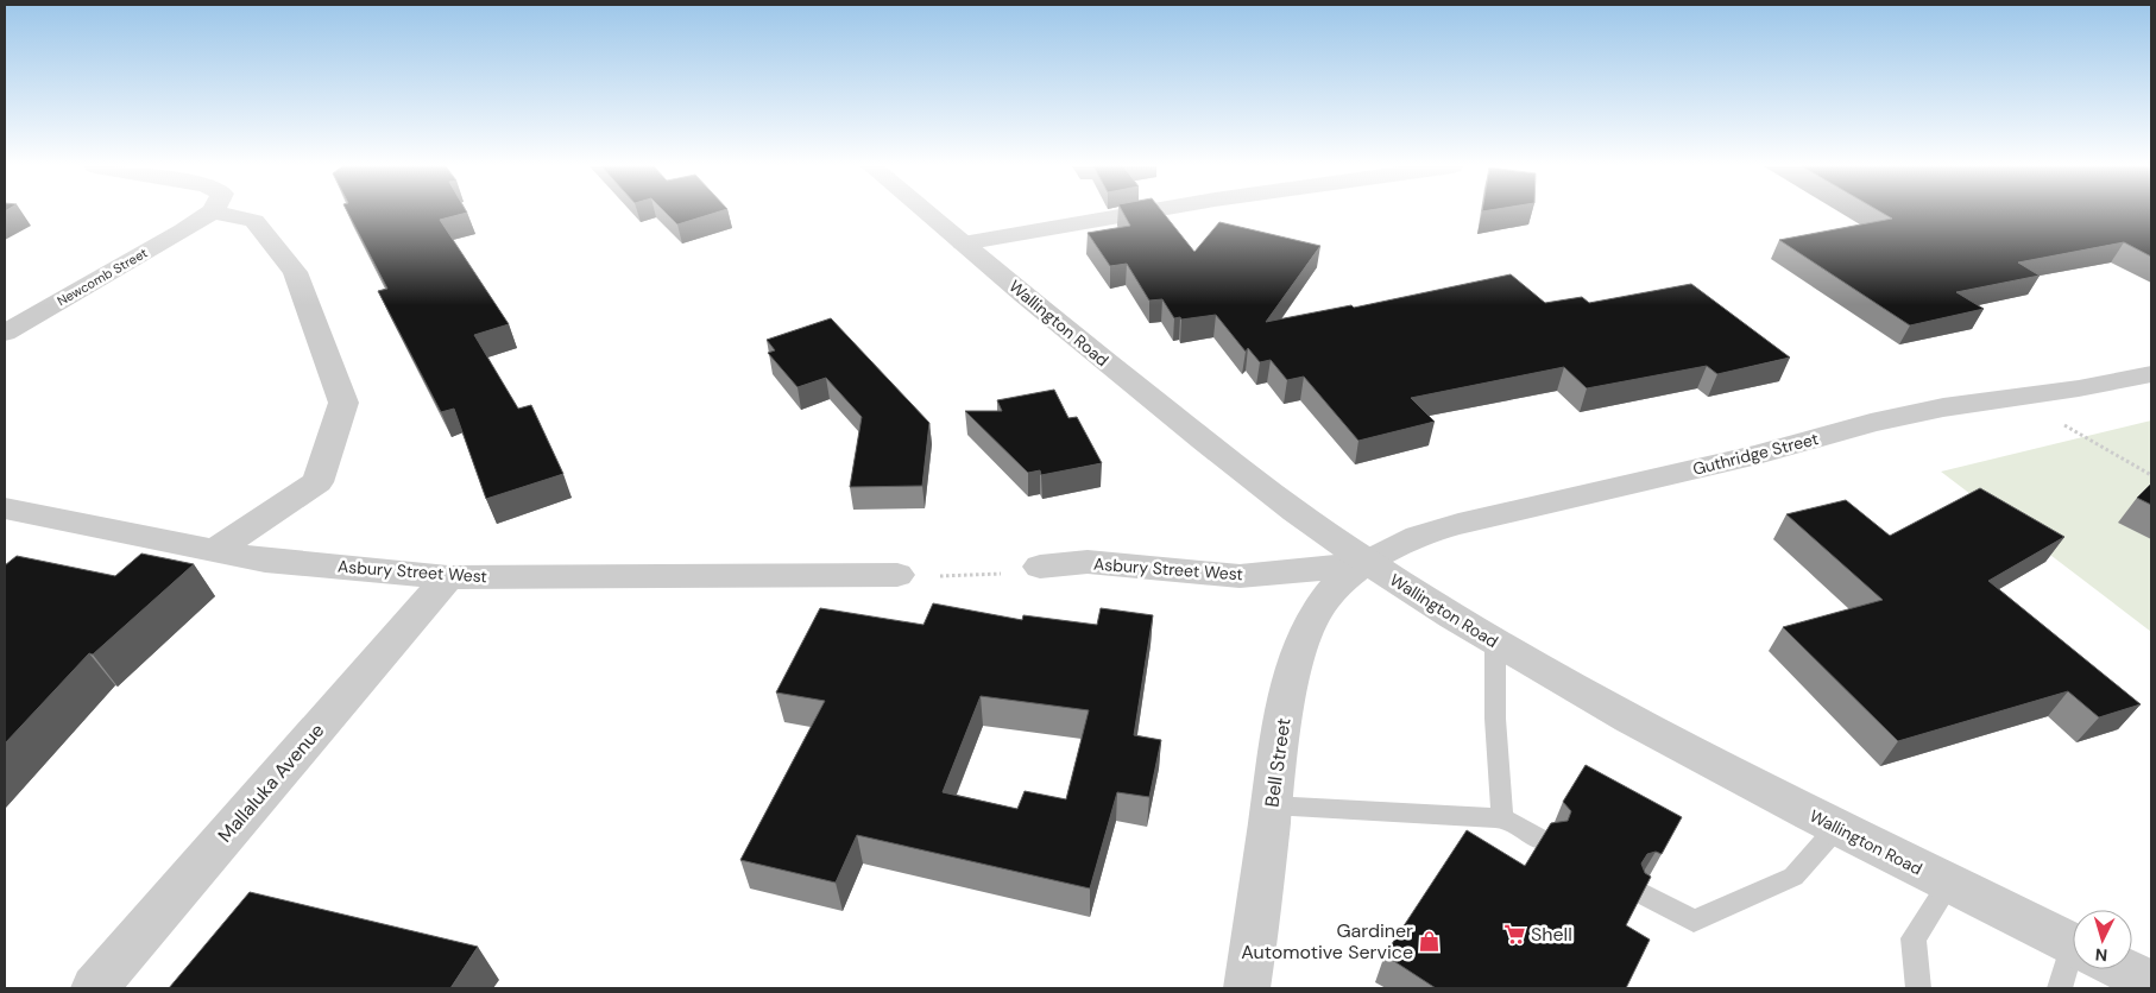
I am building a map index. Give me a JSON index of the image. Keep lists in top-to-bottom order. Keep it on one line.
{"streets":{"street":["Newcomb Street","Wallington Road","Guthridge Street","Asbury Street West","Bell Street","Mallaluka Avenue"]},"crossings":[["Wallington Road","Guthridge Street"],["Wallington Road","Asbury Street West"],["Wallington Road","Bell Street"],["Guthridge Street","Asbury Street West"],["Guthridge Street","Bell Street"],["Asbury Street West","Bell Street"],["Asbury Street West","Mallaluka Avenue"]],"places":{"supermarket":["Shell"],"shop":["Gardiner Automotive Service"]},"north":"bottom"}
